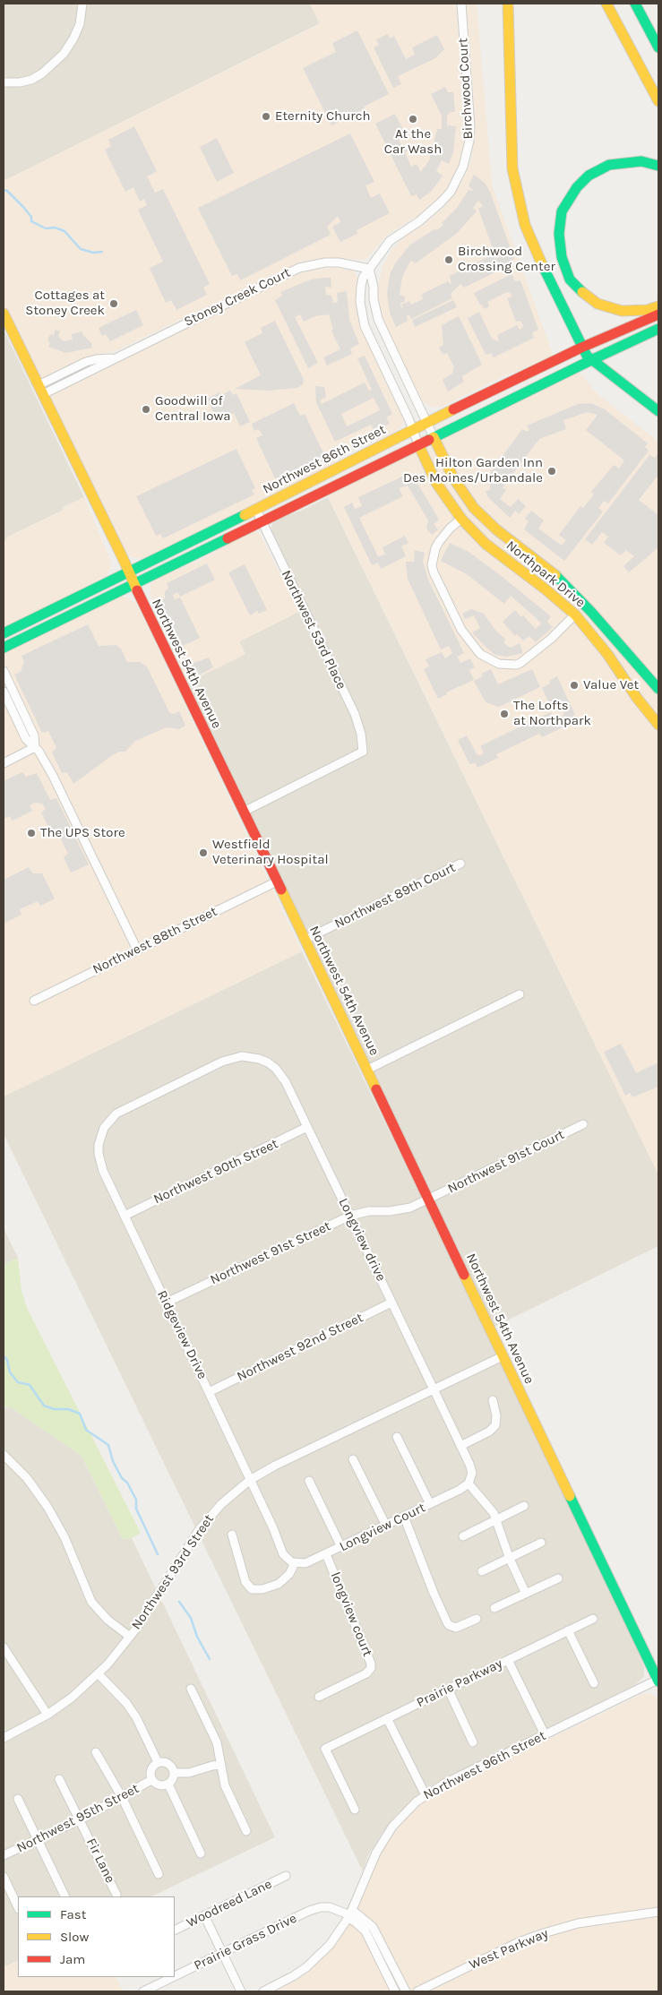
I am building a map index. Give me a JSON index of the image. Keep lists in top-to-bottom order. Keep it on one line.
{"streets":{"main road":["Northwest 86th Street","Northpark Drive","Northwest 54th Avenue"],"street":["Birchwood Court","Stoney Creek Court","Northwest 53rd Place","Northwest 89th Court","Northwest 88th Street","Northwest 91st Court","Northwest 90th Street","Longview drive","Northwest 91st Street","Ridgeview Drive","Northwest 92nd Street","Longview Court","Northwest 93rd Street","longview court","Prairie Parkway","Northwest 96th Street","Northwest 95th Street","Fir Lane","Woodreed Lane","Prairie Grass Drive","West Parkway"]},"crossings":[["Birchwood Court","Stoney Creek Court"],["Birchwood Court","Northwest 86th Street"],["Birchwood Court","Northpark Drive"],["Stoney Creek Court","Northwest 54th Avenue"],["Northwest 86th Street","Northpark Drive"],["Northwest 86th Street","Northwest 53rd Place"],["Northwest 86th Street","Northwest 54th Avenue"],["Northwest 53rd Place","Northwest 54th Avenue"],["Northwest 54th Avenue","Northwest 89th Court"],["Northwest 54th Avenue","Northwest 88th Street"],["Northwest 54th Avenue","Northwest 91st Court"],["Northwest 54th Avenue","Northwest 91st Street"],["Northwest 54th Avenue","Northwest 93rd Street"],["Northwest 54th Avenue","Northwest 96th Street"],["Northwest 91st Court","Northwest 91st Street"],["Northwest 90th Street","Longview drive"],["Northwest 90th Street","Ridgeview Drive"],["Longview drive","Northwest 91st Street"],["Longview drive","Ridgeview Drive"],["Longview drive","Northwest 92nd Street"],["Longview drive","Longview Court"],["Longview drive","Northwest 93rd Street"],["Northwest 91st Street","Ridgeview Drive"],["Ridgeview Drive","Northwest 92nd Street"],["Ridgeview Drive","Longview Court"],["Ridgeview Drive","Northwest 93rd Street"],["Longview Court","longview court"],["Northwest 96th Street","Prairie Grass Drive"],["Northwest 95th Street","Fir Lane"]],"places":["Eternity Church","At the Car Wash","Birchwood Crossing Center","Cottages at Stoney Creek","Goodwill of Central Iowa","Hilton Garden Inn Des Moines/Urbandale","Value Vet","The Lofts at Northpark","The UPS Store","Westfield Veterinary Hospital"],"legend":["Fast","Slow","Jam"]}
